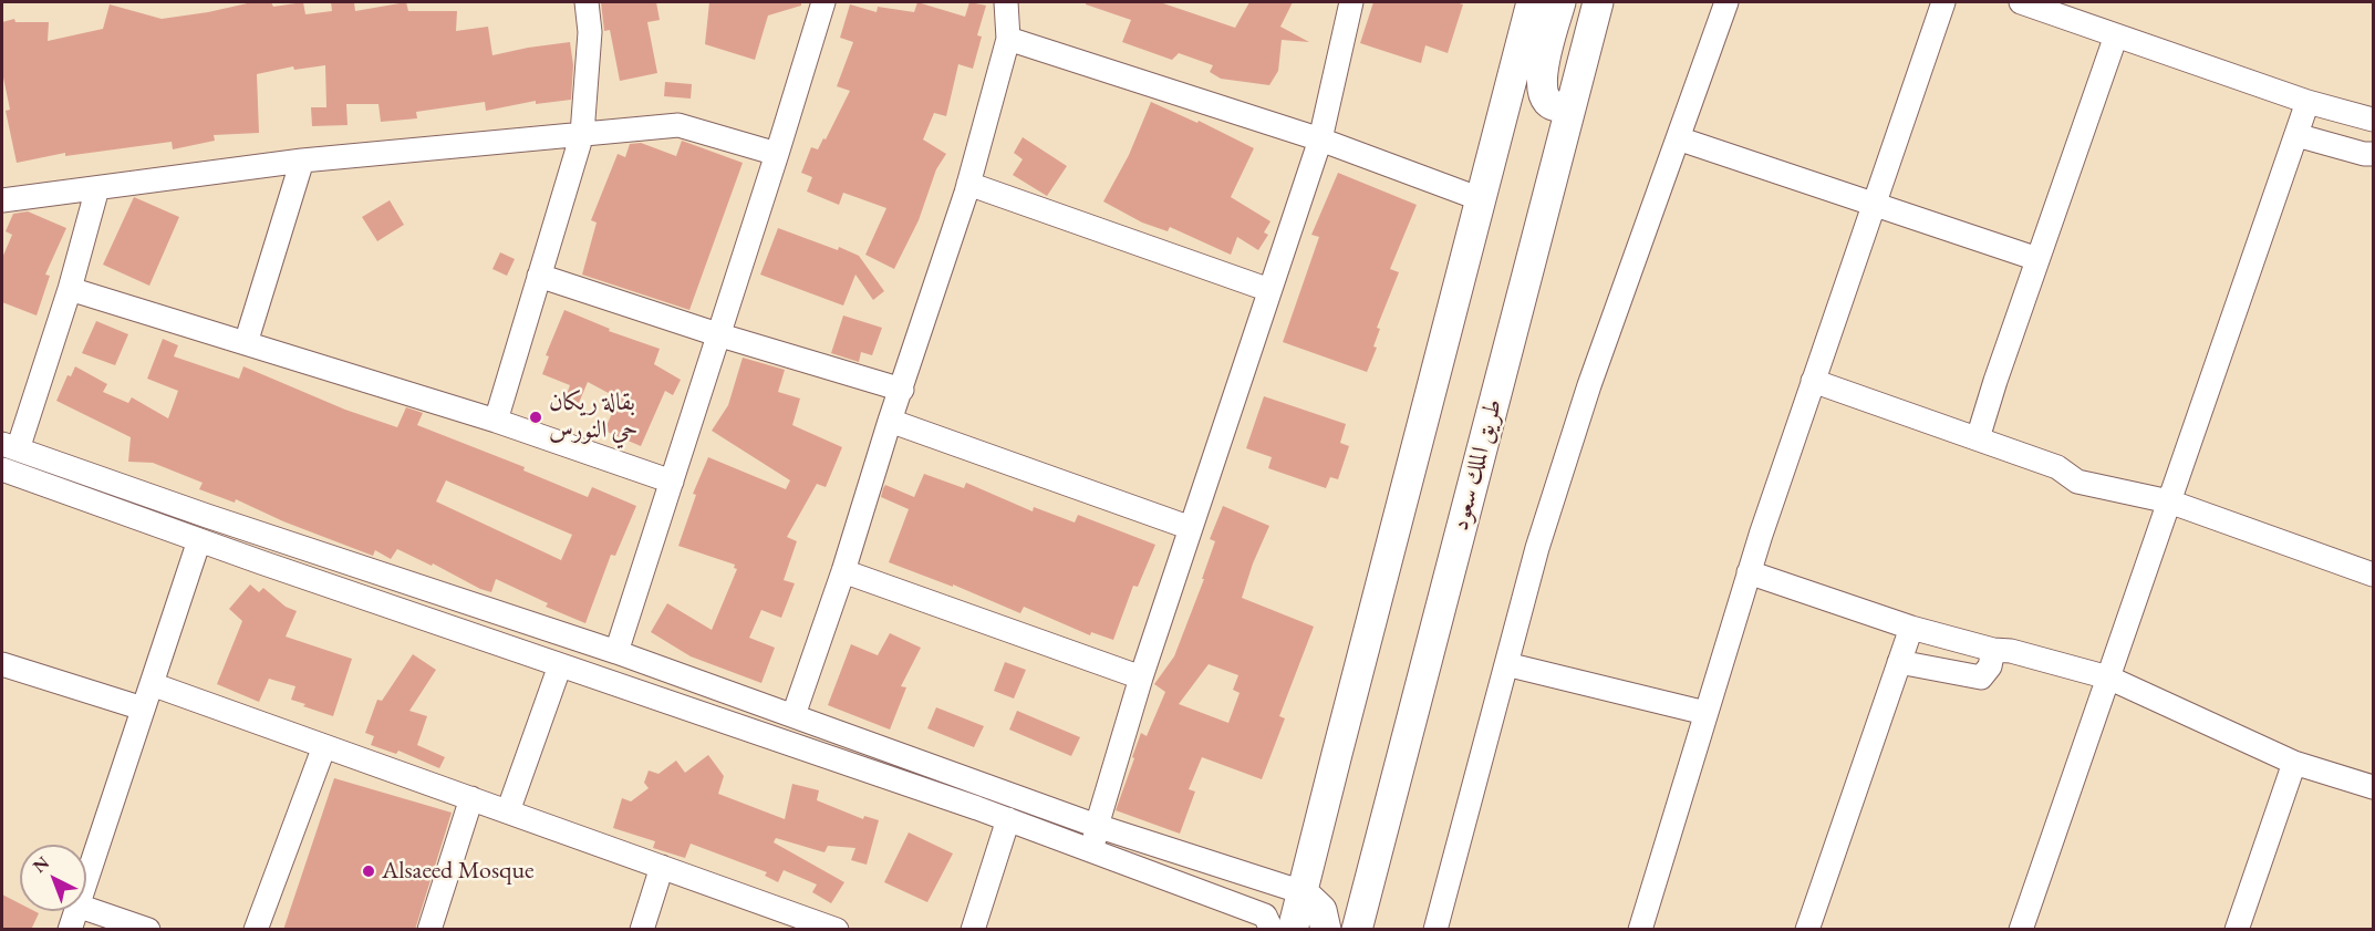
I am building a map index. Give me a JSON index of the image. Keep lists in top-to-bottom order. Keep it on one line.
{"streets":{"main road":["طريق الملك سعود"]},"places":["بقالة ريكان حي النورس","Alsaeed Mosque"],"north":"top left"}
